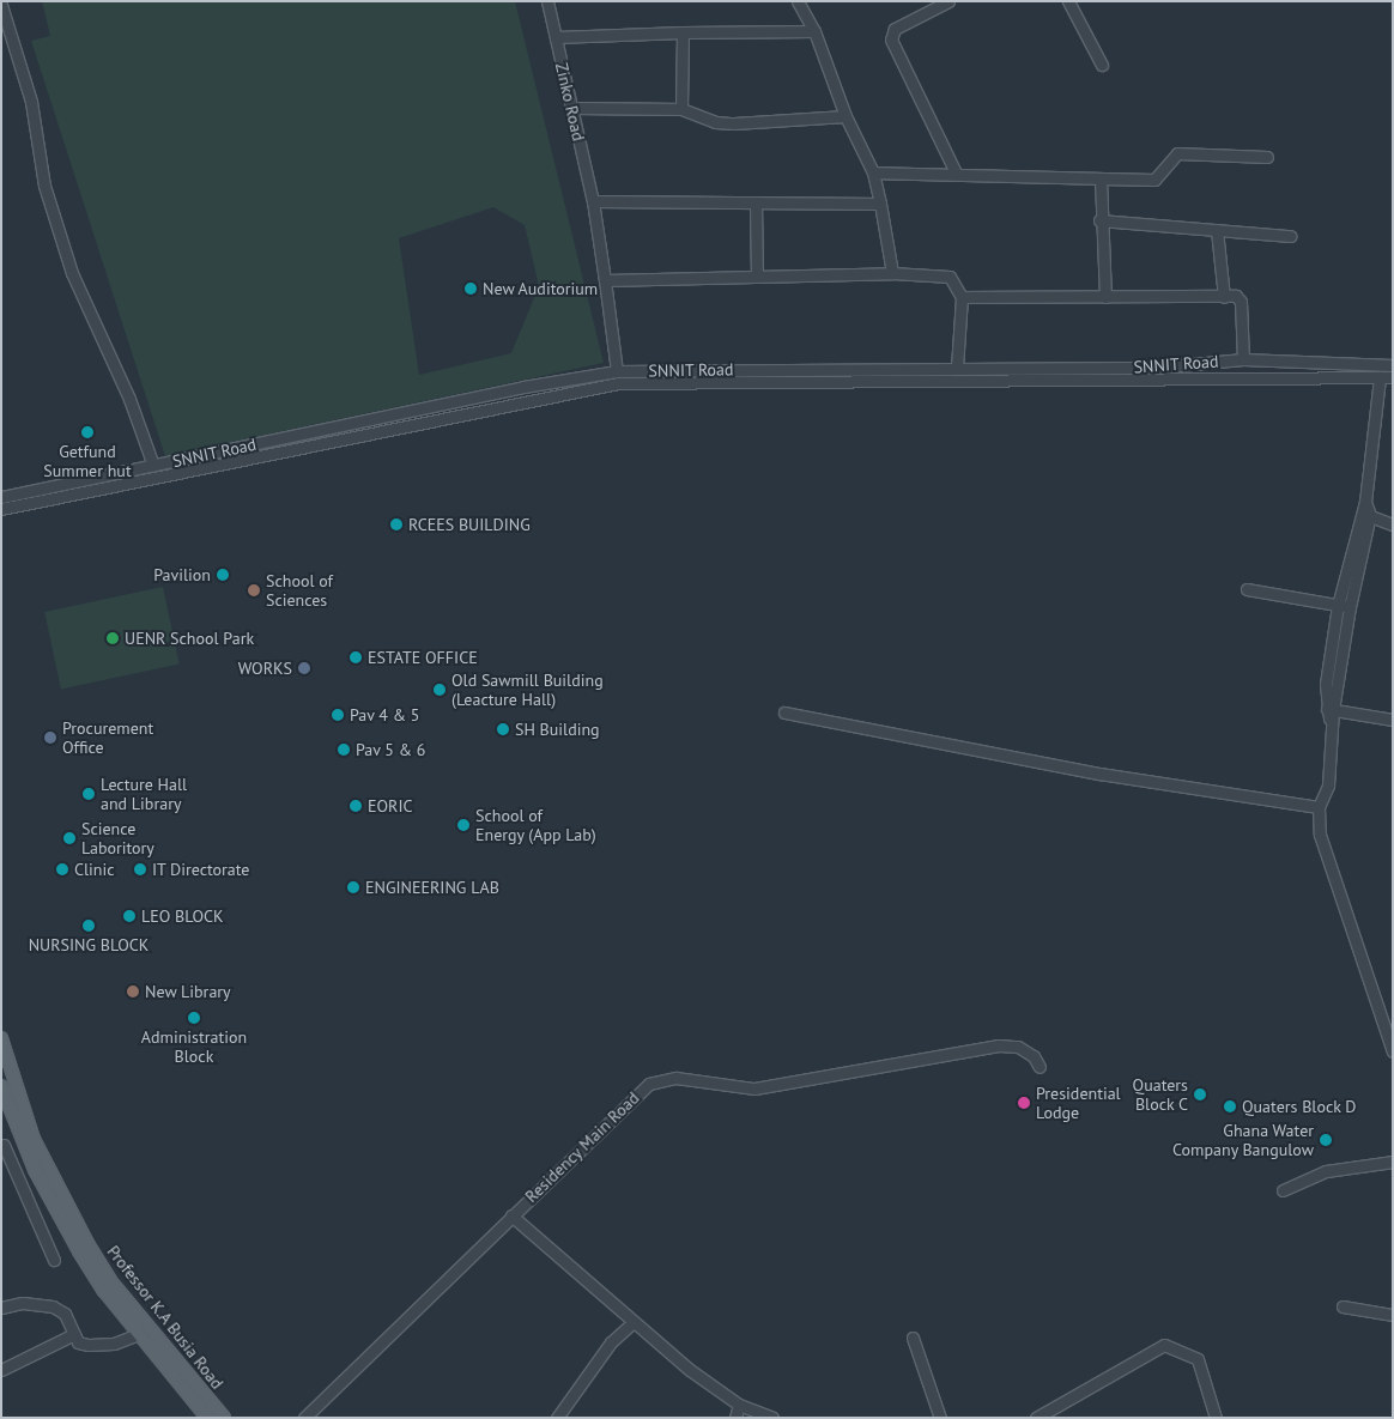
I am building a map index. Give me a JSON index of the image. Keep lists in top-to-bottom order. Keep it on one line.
{"streets":{"main road":["Professor K.A Busia Road"],"street":["Zinko Road","SNNIT Road","Residency Main Road"]},"crossings":[["Zinko Road","SNNIT Road"]],"places":["New Auditorium","Getfund Summer hut","RCEES BUILDING","Pavilion","School of Sciences","UENR School Park","ESTATE OFFICE","WORKS","Old Sawmill Building (Leacture Hall)","Pav 4 & 5","SH Building","Procurement Office","Pav 5 & 6","Lecture Hall and Library","EORIC","School of Energy (App Lab)","Science Laboritory","Clinic","IT Directorate","ENGINEERING LAB","LEO BLOCK","NURSING BLOCK","New Library","Administration Block","Quaters Block C","Presidential Lodge","Quaters Block D","Ghana Water Company Bangulow"]}
